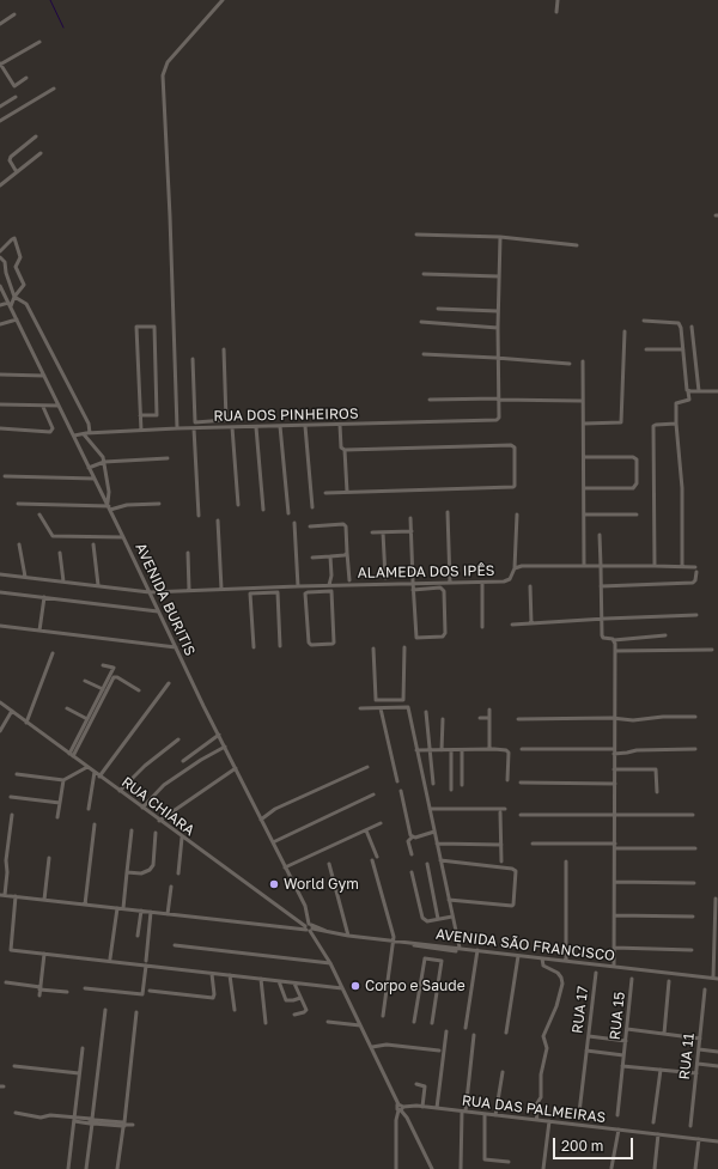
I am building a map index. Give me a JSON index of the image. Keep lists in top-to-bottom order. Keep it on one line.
{"streets":{"street":["RUA DOS PINHEIROS","ALAMEDA DOS IPÊS","AVENIDA BURITIS","RUA CHIARA","AVENIDA SÃO FRANCISCO","RUA 17","RUA 15","RUA 11","RUA DAS PALMEIRAS"]},"crossings":[["RUA DOS PINHEIROS","AVENIDA BURITIS"],["ALAMEDA DOS IPÊS","AVENIDA BURITIS"],["AVENIDA BURITIS","RUA CHIARA"],["AVENIDA BURITIS","AVENIDA SÃO FRANCISCO"],["AVENIDA BURITIS","RUA DAS PALMEIRAS"],["RUA CHIARA","AVENIDA SÃO FRANCISCO"]],"places":["World Gym","Corpo e Saude"],"scale_bar":"200 m"}
